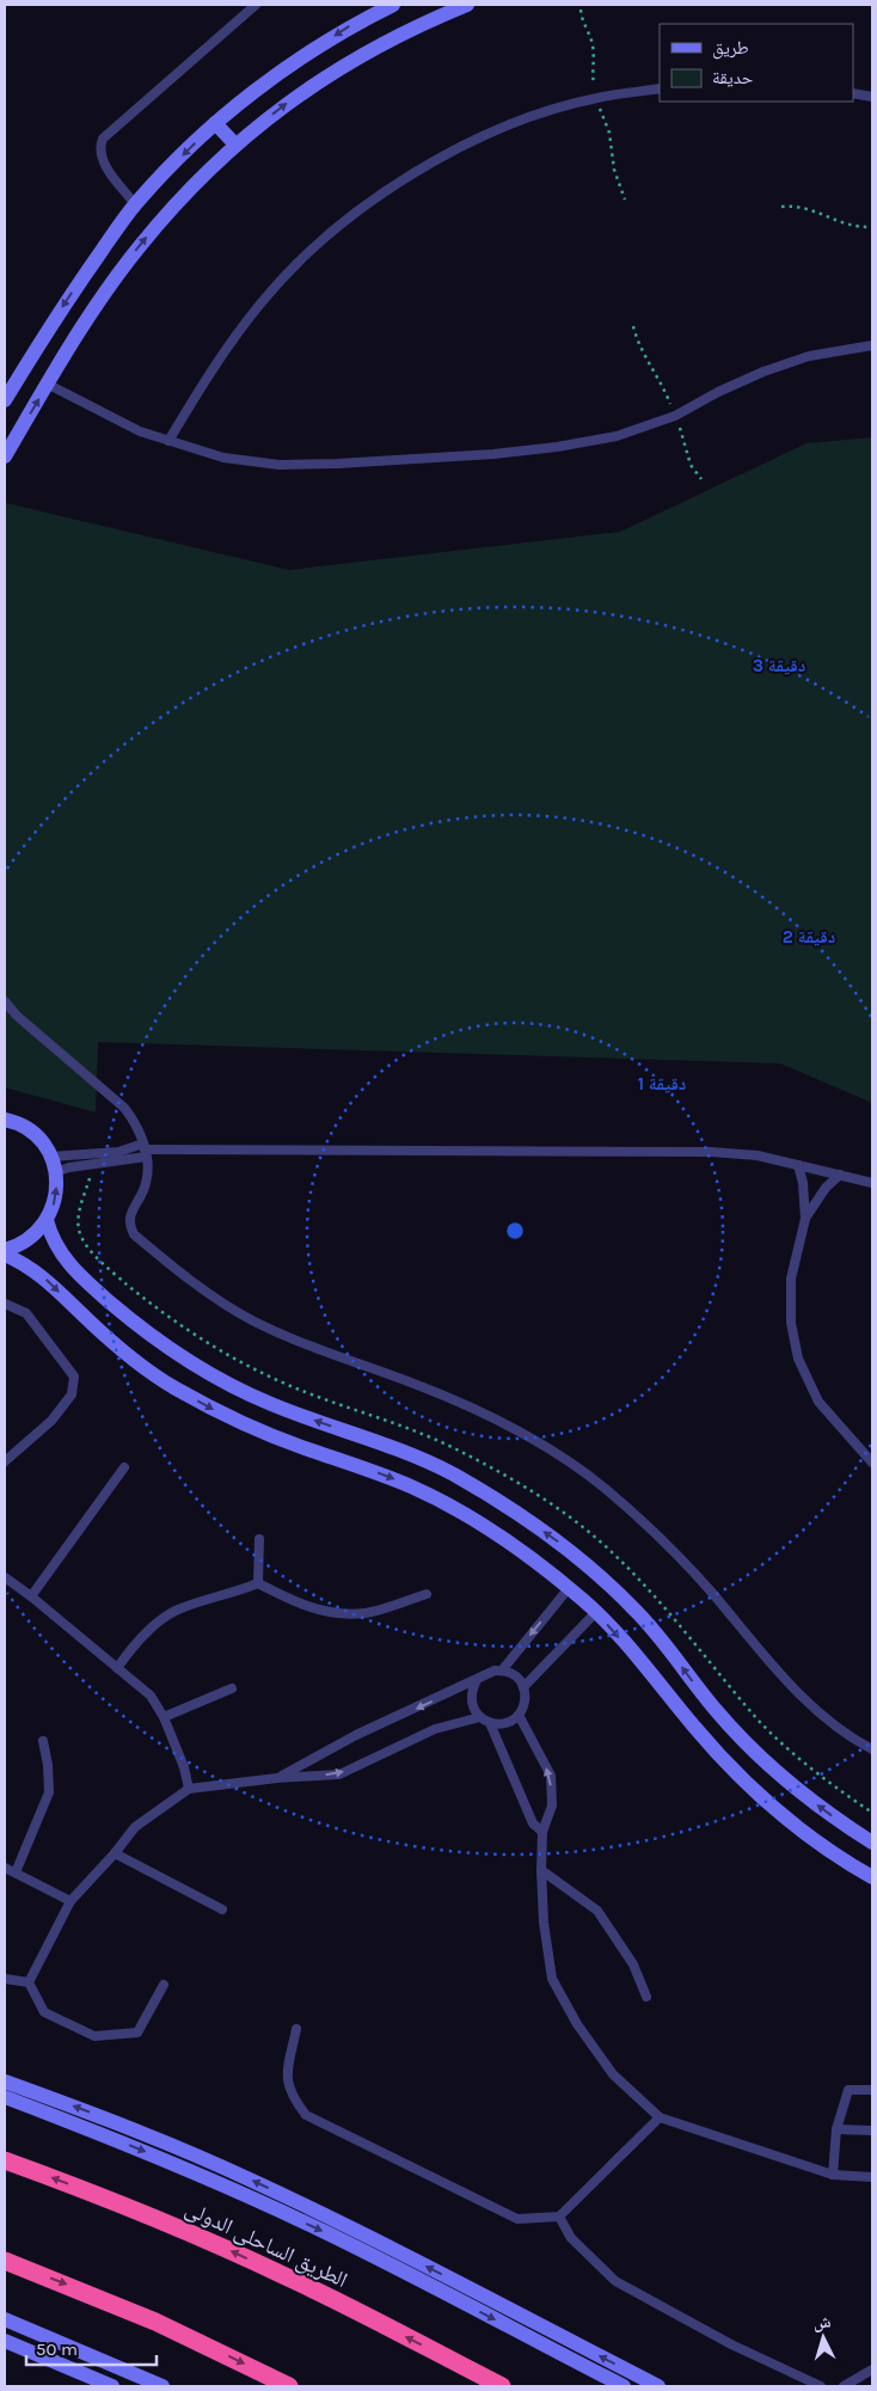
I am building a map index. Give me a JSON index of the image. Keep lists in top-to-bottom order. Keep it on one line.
{"streets":{"highway":["الطريق الساحلى الدولى"]},"legend":["طريق","حديقة"],"scale_bar":"50 m","north":"top","rings":["3 دقيقة","2 دقيقة","1 دقيقة"]}
